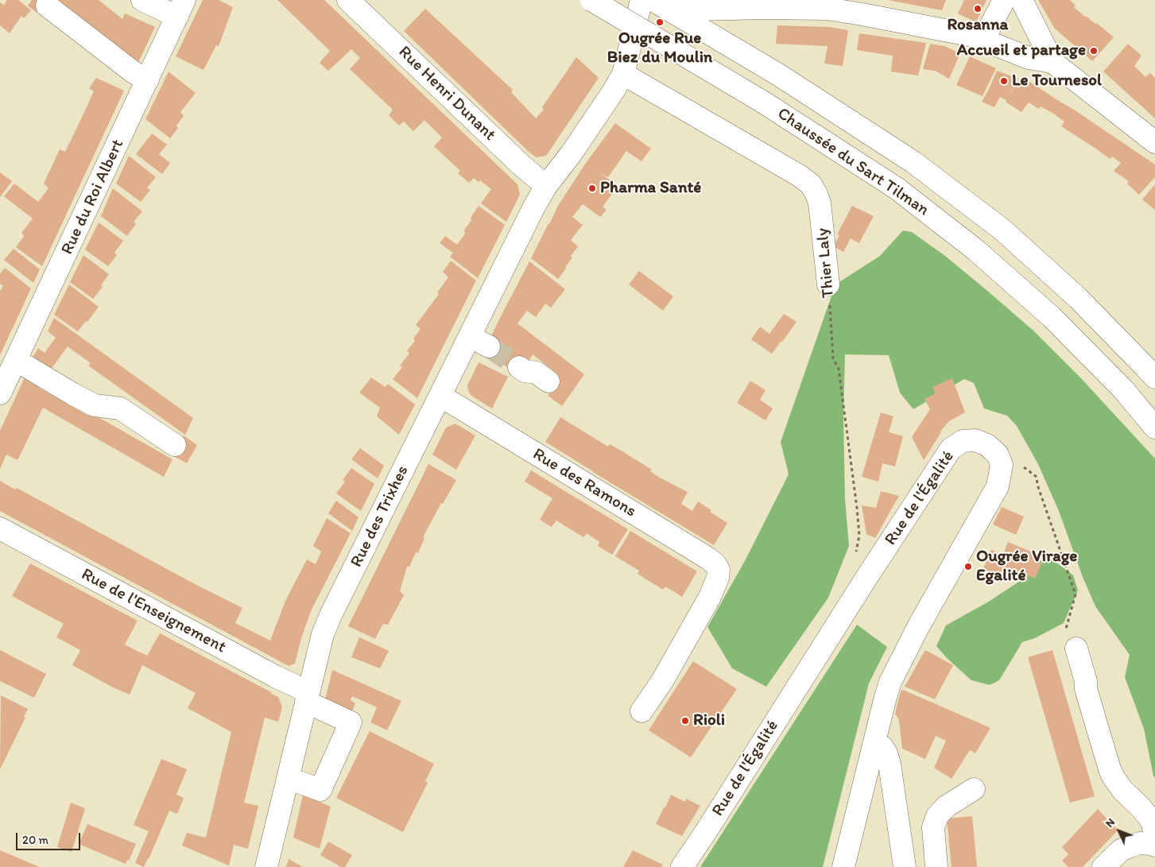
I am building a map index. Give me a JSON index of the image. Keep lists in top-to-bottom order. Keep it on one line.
{"streets":{"main road":["Rue Henri Dunant","Chaussée du Sart Tilman","Rue du Roi Albert","Thier Laly","Rue des Ramons","Rue de l'Égalité","Rue des Trixhes","Rue de l'Enseignement"]},"crossings":[["Rue Henri Dunant","Rue des Trixhes"],["Thier Laly","Rue des Trixhes"],["Rue des Ramons","Rue des Trixhes"],["Rue des Trixhes","Rue de l'Enseignement"]],"places":["Rosanna","Ougrée Rue Biez du Moulin","Accueil et partage","Le Tournesol","Pharma Santé","Ougrée Virage Egalité","Rioli"],"scale_bar":"20 m","north":"top left"}
